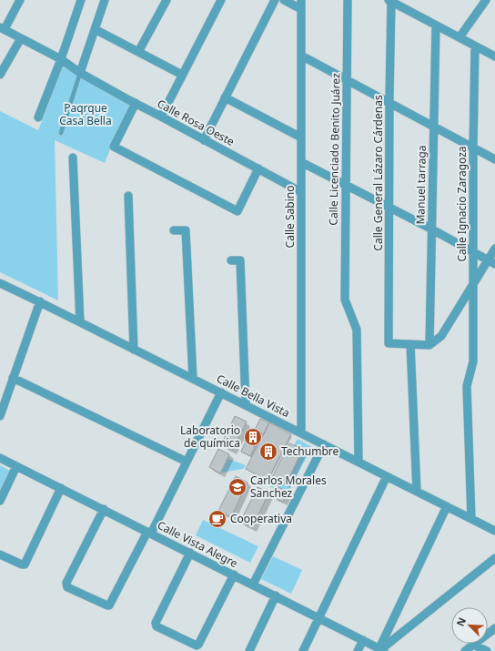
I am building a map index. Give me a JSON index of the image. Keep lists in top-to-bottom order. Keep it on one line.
{"streets":{"street":["Calle Rosa Oeste","Calle Licenciado Benito Juárez","Calle General Lázaro Cárdenas","Manuel tarraga","Calle Ignacio Zaragoza","Calle Sabino","Calle Bella Vista","Calle Vista Alegre"]},"crossings":[["Calle Rosa Oeste","Calle Sabino"],["Calle Licenciado Benito Juárez","Calle Bella Vista"],["Calle Ignacio Zaragoza","Calle Bella Vista"],["Calle Sabino","Calle Bella Vista"]],"parks":["Paqrque Casa Bella"],"places":{"building":["Laboratorio de química","Techumbre"],"school or university":["Carlos Morales Sanchez"],"cafe":["Cooperativa"]},"north":"top left"}
